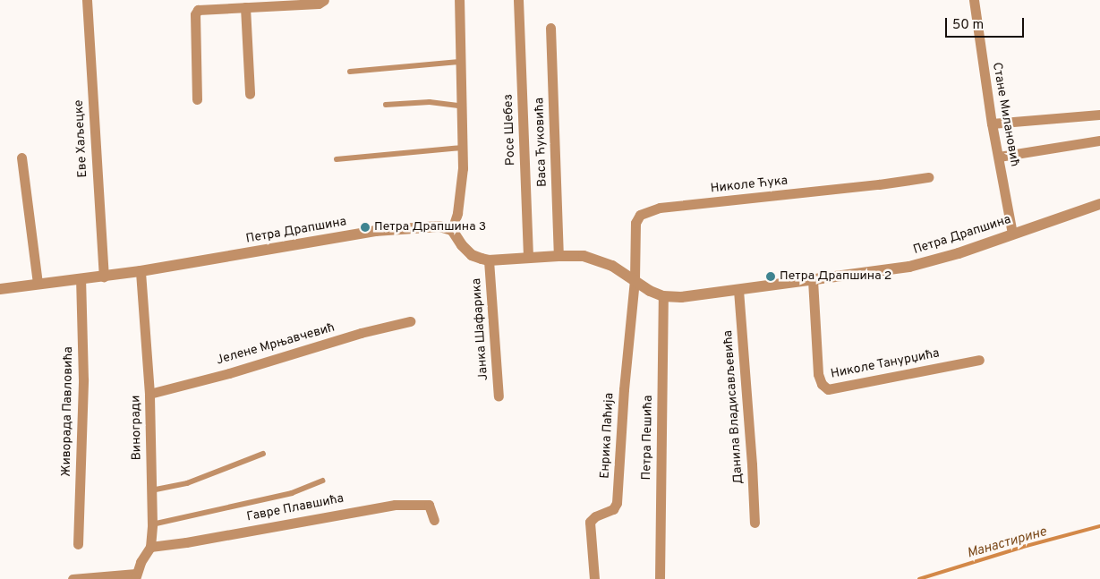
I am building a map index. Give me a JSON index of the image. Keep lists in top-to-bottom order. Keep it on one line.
{"streets":{"street":["Стане Милановић","Росе Шебез","Еве Хаљецке","Васа Ћуковића","Николе Ћука","Петра Драпшина","Јанка Шафарика","Јелене Мрњавчевић","Николе Танурџића","Данила Владисављевића","Живорада Павловића","Виногради","Енрика Паћија","Петра Пешића","Гавре Плавшића"]},"crossings":[["Стане Милановић","Петра Драпшина"],["Росе Шебез","Петра Драпшина"],["Еве Хаљецке","Петра Драпшина"],["Васа Ћуковића","Петра Драпшина"],["Николе Ћука","Петра Драпшина"],["Николе Ћука","Енрика Паћија"],["Петра Драпшина","Јанка Шафарика"],["Петра Драпшина","Николе Танурџића"],["Петра Драпшина","Данила Владисављевића"],["Петра Драпшина","Живорада Павловића"],["Петра Драпшина","Виногради"],["Петра Драпшина","Енрика Паћија"],["Петра Драпшина","Петра Пешића"],["Јелене Мрњавчевић","Виногради"],["Виногради","Гавре Плавшића"]],"water":["Манастирине"],"places":["Петра Драпшина 3","Петра Драпшина 2"],"scale_bar":"50 m"}
